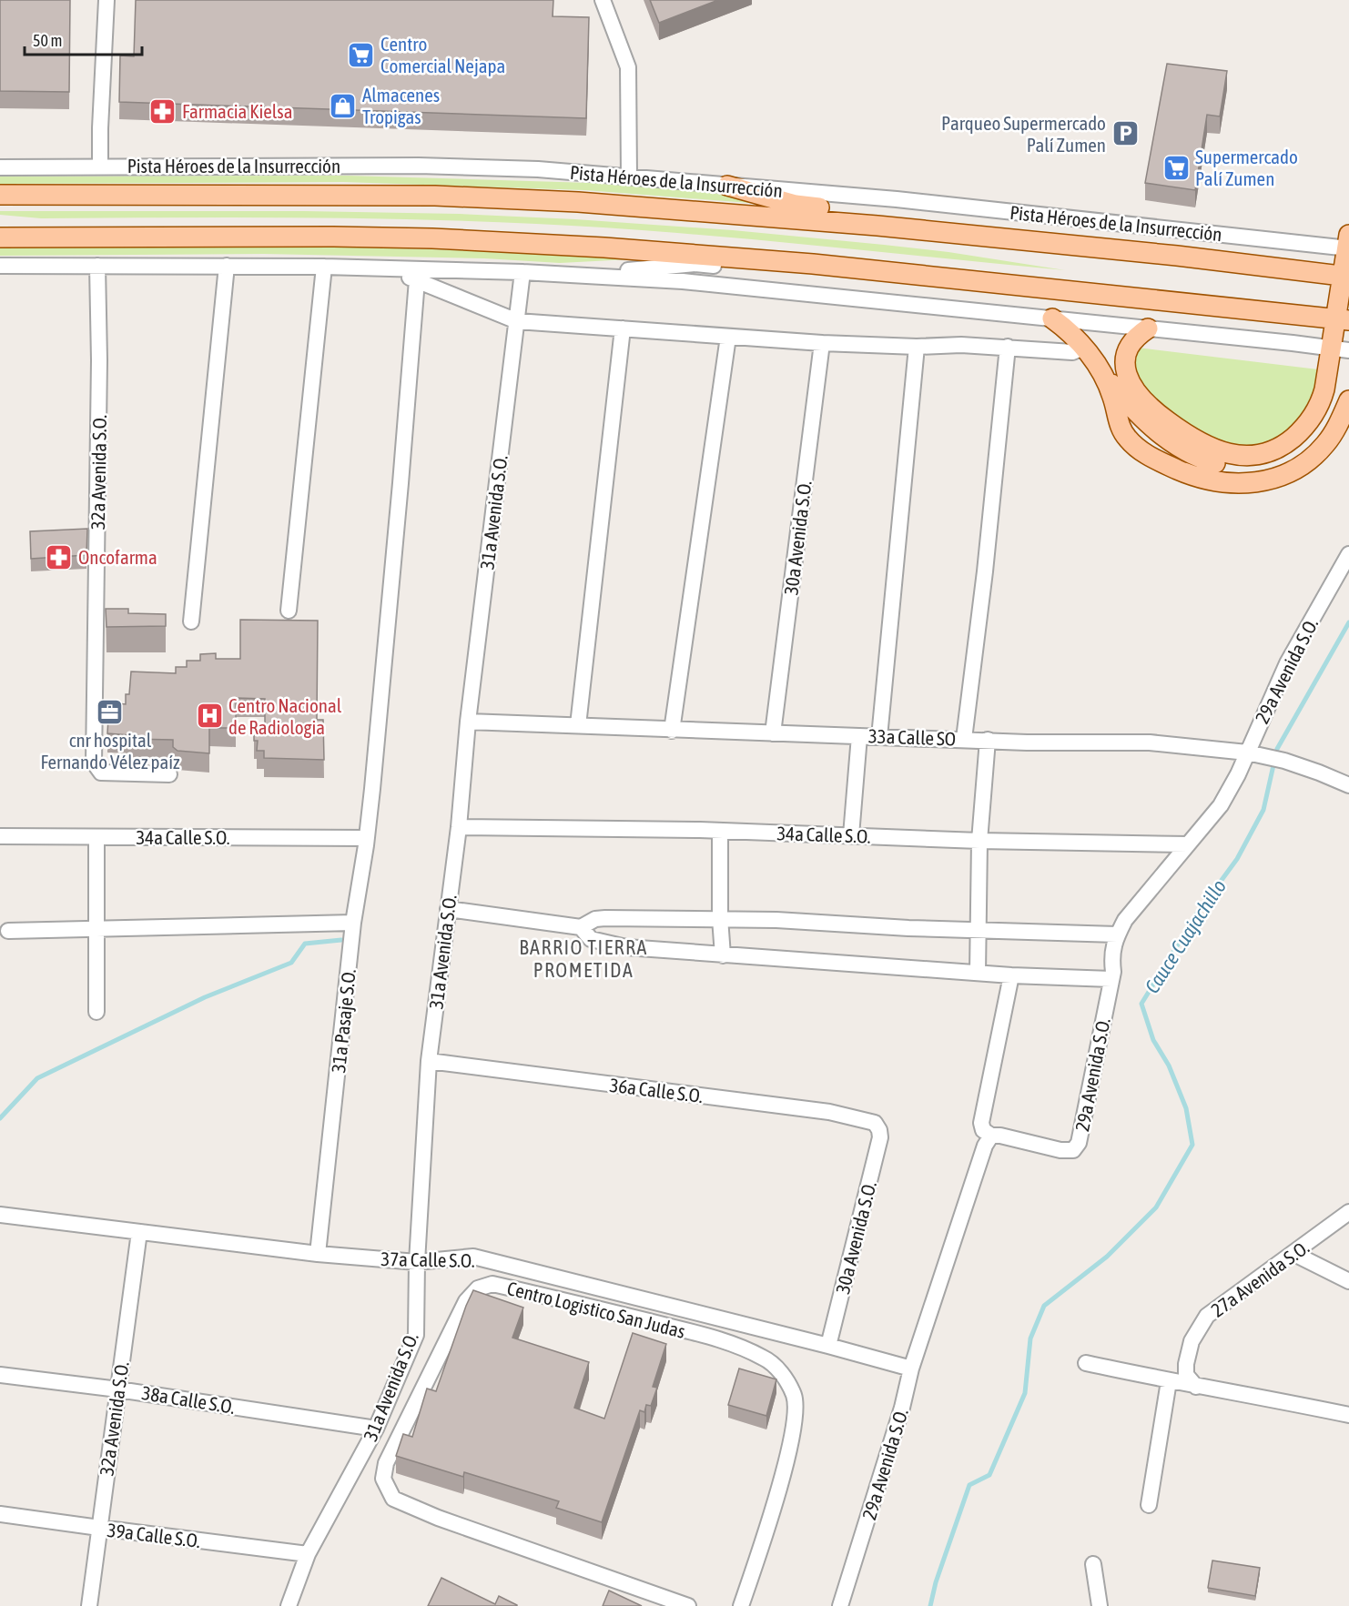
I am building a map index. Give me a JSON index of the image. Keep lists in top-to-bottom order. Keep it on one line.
{"streets":{"main road":["Pista Héroes de la Insurrección"],"street":["32a Avenida S.O.","31a Avenida S.O.","30a Avenida S.O.","29a Avenida S.O.","33a Calle SO","34a Calle S.O.","31a Pasaje S.O.","36a Calle S.O.","37a Calle S.O.","27a Avenida S.O.","Centro Logistico San Judas","38a Calle S.O.","39a Calle S.O."]},"crossings":[["32a Avenida S.O.","37a Calle S.O."],["32a Avenida S.O.","38a Calle S.O."],["32a Avenida S.O.","39a Calle S.O."],["31a Avenida S.O.","33a Calle SO"],["31a Avenida S.O.","34a Calle S.O."],["31a Avenida S.O.","36a Calle S.O."],["31a Avenida S.O.","37a Calle S.O."],["31a Avenida S.O.","38a Calle S.O."],["31a Avenida S.O.","39a Calle S.O."],["30a Avenida S.O.","33a Calle SO"],["30a Avenida S.O.","36a Calle S.O."],["30a Avenida S.O.","37a Calle S.O."],["29a Avenida S.O.","33a Calle SO"],["29a Avenida S.O.","34a Calle S.O."],["29a Avenida S.O.","37a Calle S.O."],["34a Calle S.O.","31a Pasaje S.O."],["31a Pasaje S.O.","37a Calle S.O."]],"districts":["BARRIO TIERRA PROMETIDA"],"water":["Cauce Cuajachillo"],"places":{"supermarket":["Centro Comercial Nejapa","Supermercado Palí Zumen"],"shop":["Almacenes Tropigas"],"pharmacy":["Farmacia Kielsa","Oncofarma"],"parking":["Parqueo Supermercado Palí Zumen"],"office":["cnr hospital Fernando Vélez paíz"],"hospital":["Centro Nacional de Radiologia"]},"scale_bar":"50 m"}
